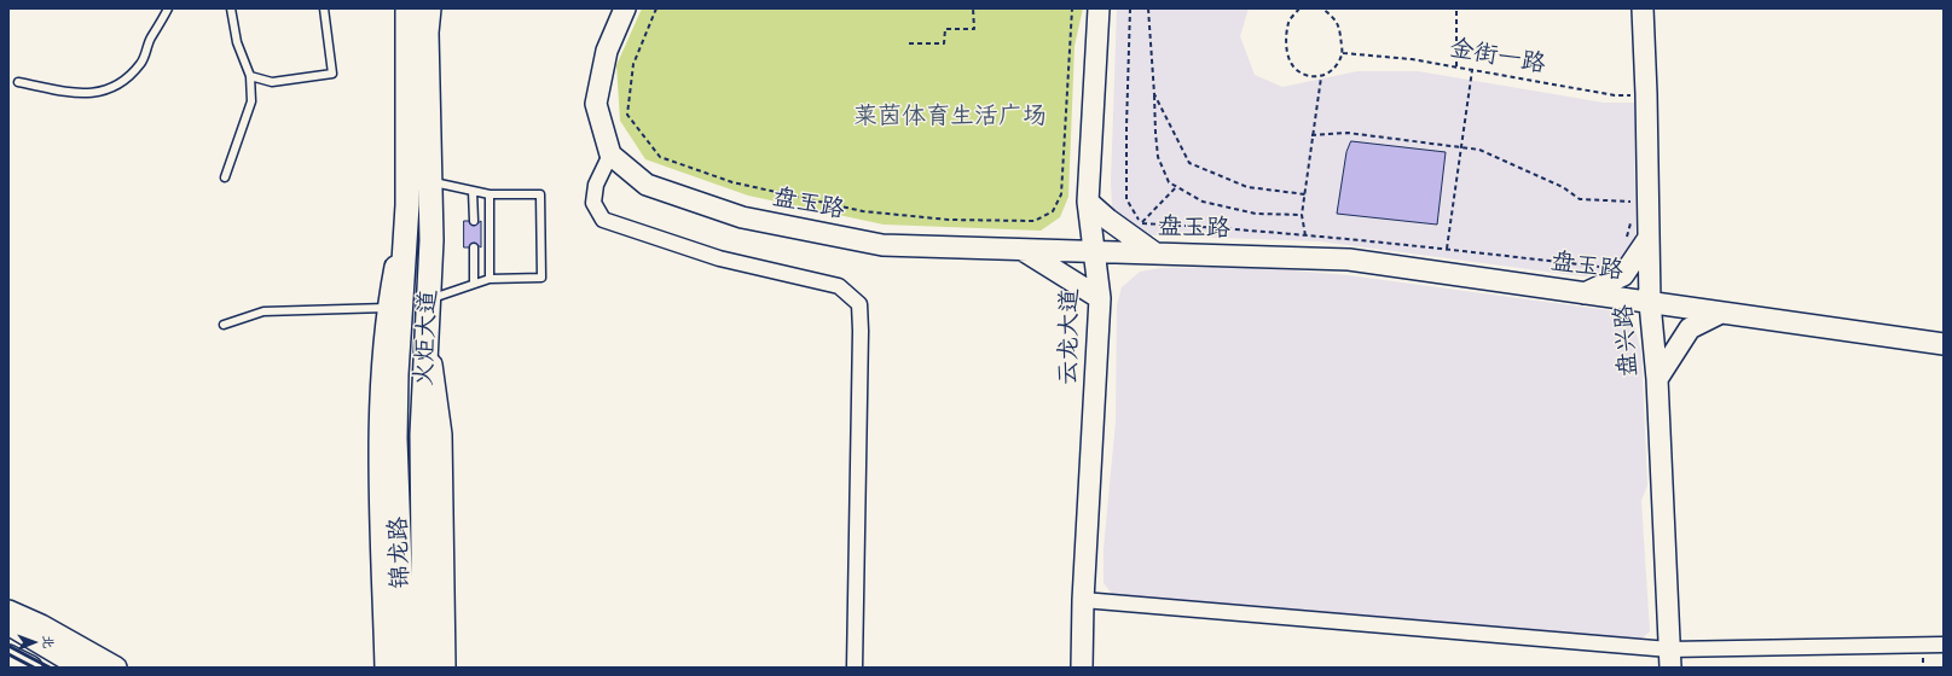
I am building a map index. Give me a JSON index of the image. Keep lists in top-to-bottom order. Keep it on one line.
{"streets":{"main road":["火炬大道","锦龙路"],"street":["盘玉路","云龙大道","盘兴路"],"path":["金街一路"]},"crossings":[["金街一路","盘兴路"],["盘玉路","云龙大道"],["盘玉路","盘兴路"],["火炬大道","锦龙路"]],"parks":["莱茵体育生活广场"],"north":"right"}
